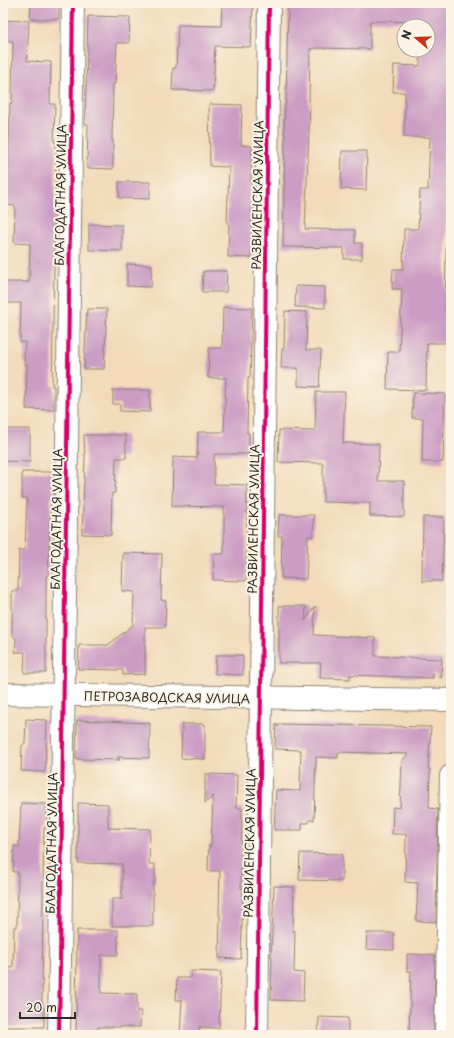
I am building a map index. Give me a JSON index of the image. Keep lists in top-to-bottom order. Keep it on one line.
{"streets":{"street":["БЛАГОДАТНАЯ УЛИЦА","РАЗВИЛЕНСКАЯ УЛИЦА","ПЕТРОЗАВОДСКАЯ УЛИЦА"]},"crossings":[["БЛАГОДАТНАЯ УЛИЦА","ПЕТРОЗАВОДСКАЯ УЛИЦА"],["РАЗВИЛЕНСКАЯ УЛИЦА","ПЕТРОЗАВОДСКАЯ УЛИЦА"]],"scale_bar":"20 m","north":"left"}
